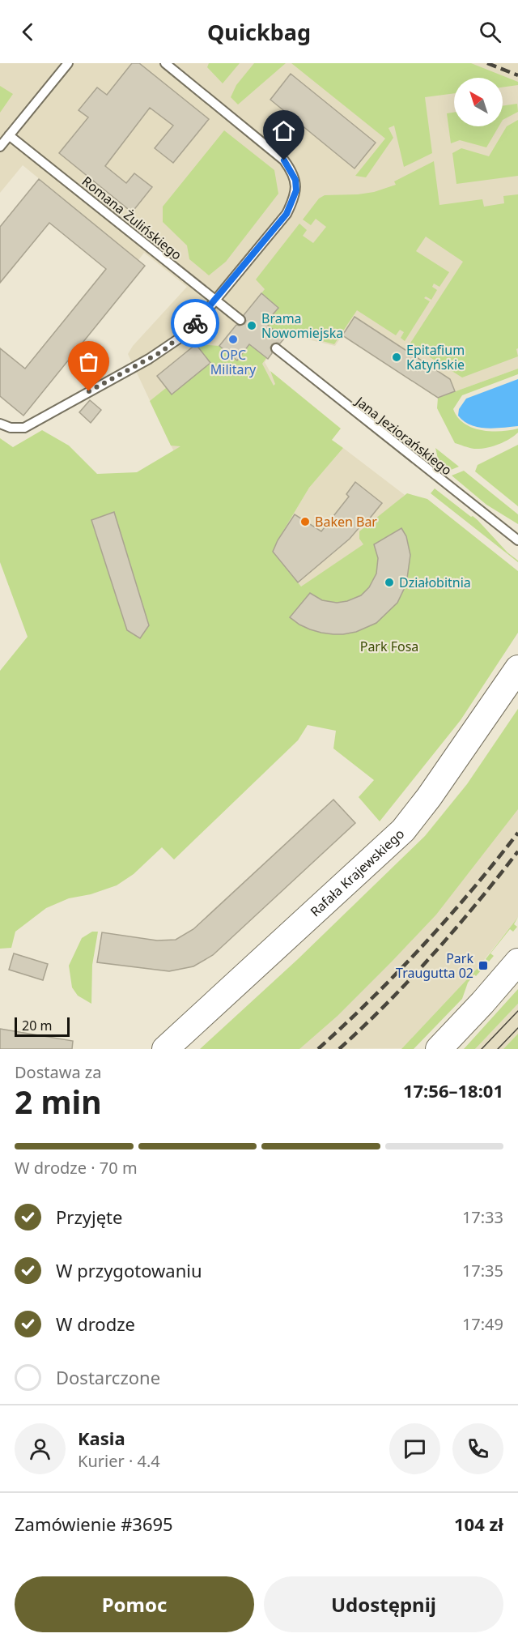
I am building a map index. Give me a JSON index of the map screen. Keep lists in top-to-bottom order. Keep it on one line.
{"streets":{"street":["Rafała Krajewskiego"],"lane":["Romana Żulińskiego","Jana Jeziorańskiego"]},"parks":["Park Fosa"],"places":{"other":["Brama Nowomiejska","OPC Military","Epitafium Katyńskie","Baken Bar","Działobitnia"],"transit":["Park Traugutta 02"]},"scale_bar":"20 m","north":"top left","page":{"header":"Quickbag","scale":"20 m","heading":["2 min","Dostawa za","17:56–18:01"],"panel":["Kasia","Kurier · 4.4","Zamówienie #3695","104 zł"],"bar":"W drodze · 70 m","list":[["Przyjęte","17:33"],["W przygotowaniu","17:35"],["W drodze","17:49"],"Dostarczone"],"buttons":["Pomoc","Udostępnij"]}}
